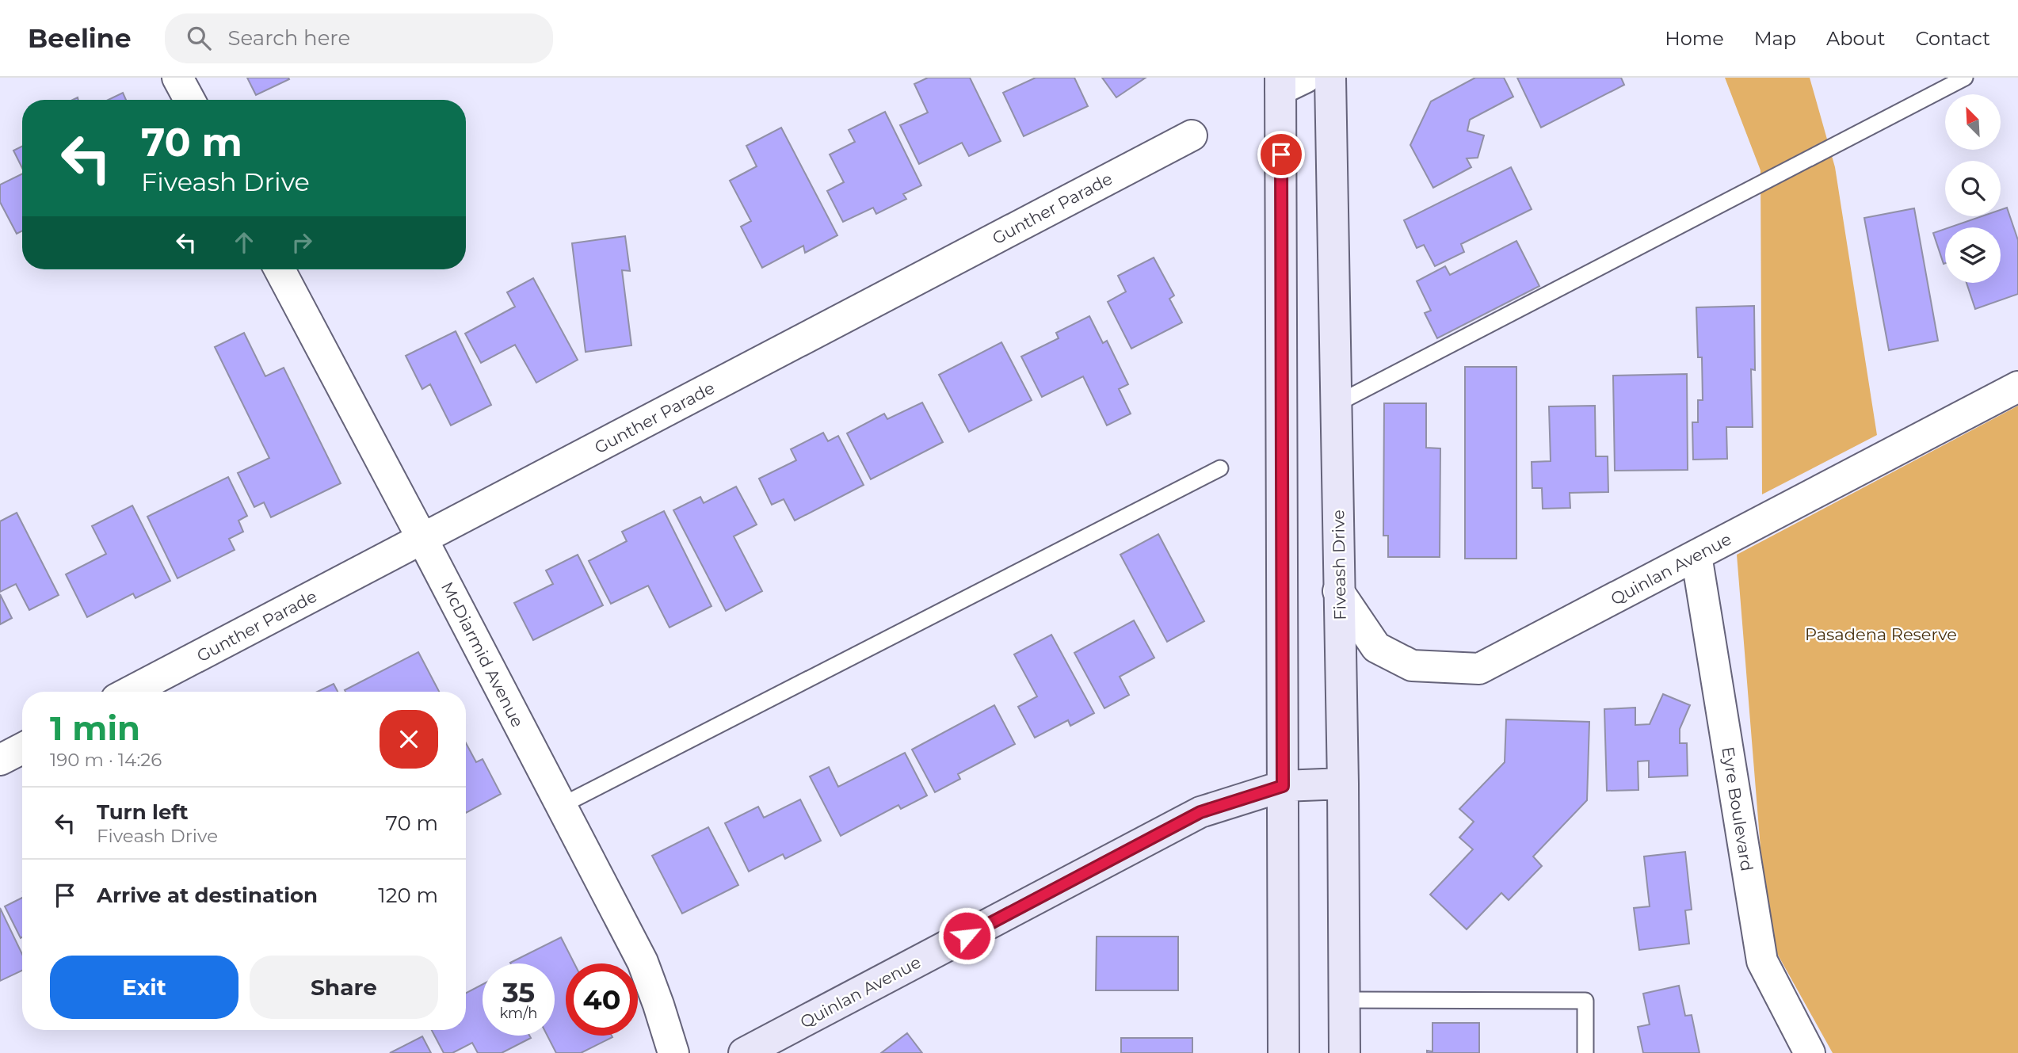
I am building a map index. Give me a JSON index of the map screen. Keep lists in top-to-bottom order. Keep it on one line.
{"streets":{"main road":["Fiveash Drive","Quinlan Avenue"],"street":["Gunther Parade","McDiarmid Avenue","Eyre Boulevard"]},"crossings":[["Gunther Parade","McDiarmid Avenue"],["Fiveash Drive","Quinlan Avenue"],["Quinlan Avenue","Eyre Boulevard"]],"parks":["Pasadena Reserve"],"north":"top left","page":{"header":"Beeline","search":"Search here","nav":["Home","Map","About","Contact"],"turn":["70 m","Fiveash Drive"],"heading":["1 min","190 m · 14:26"],"list":[{"name":"Turn left","note":"Fiveash Drive","value":"70 m"},{"name":"Arrive at destination","value":"120 m"}],"buttons":["Exit","Share"],"speed":"35 km/h","limit":"40"}}
